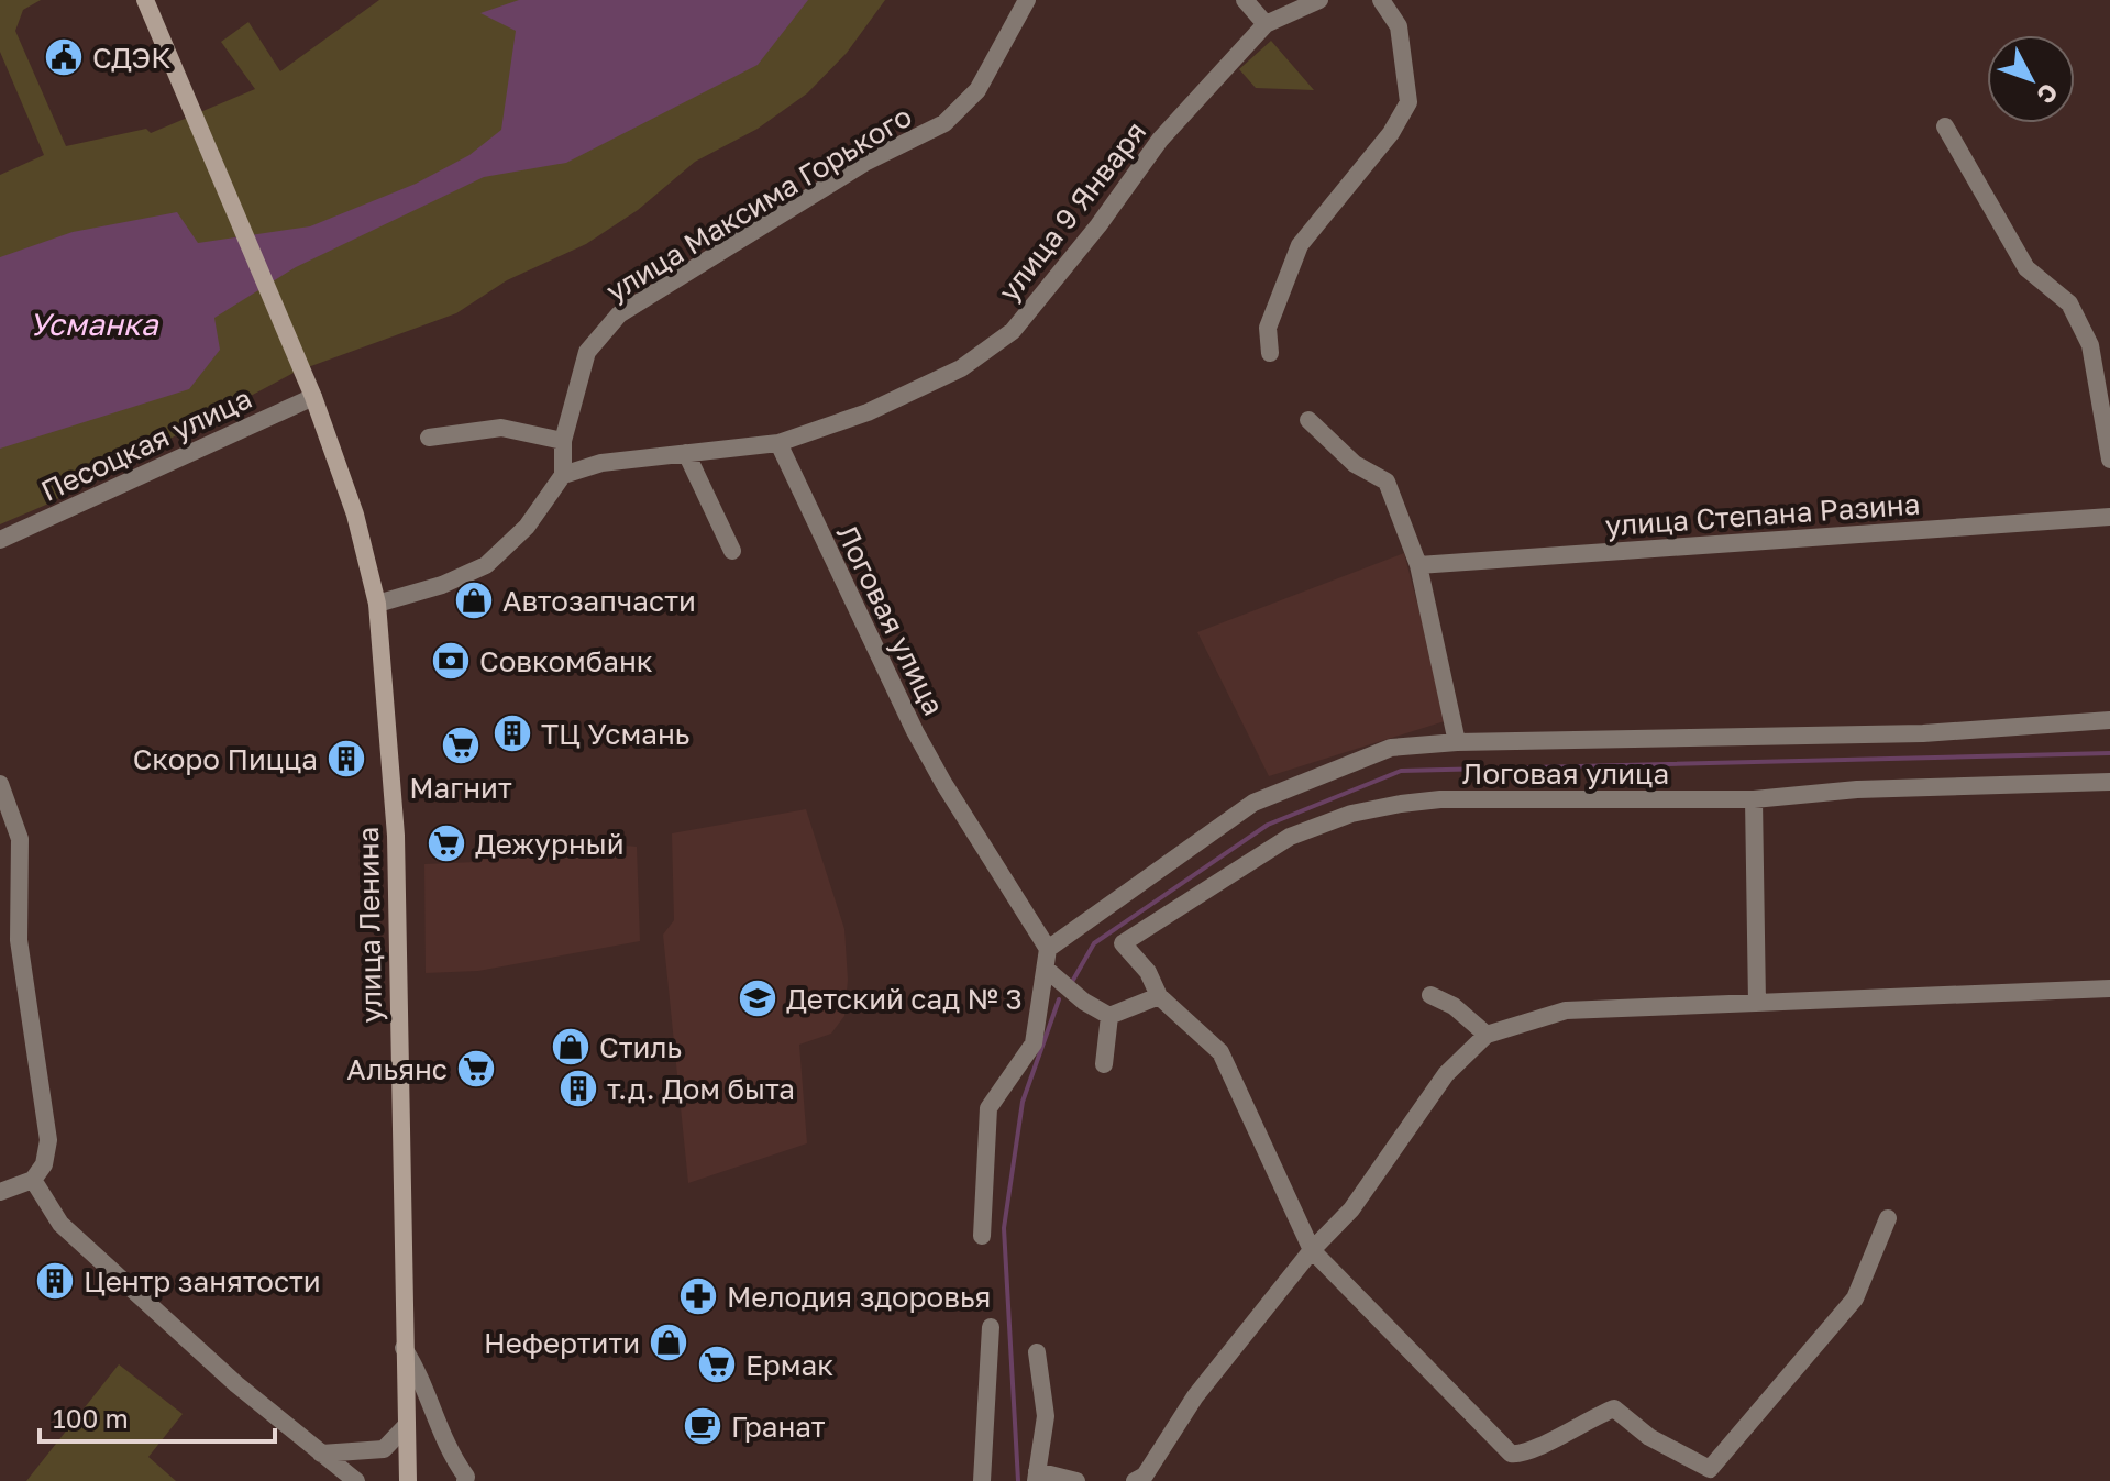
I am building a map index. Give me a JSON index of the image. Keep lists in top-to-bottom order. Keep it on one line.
{"streets":{"main road":["улица Ленина"],"street":["улица Максима Горького","улица 9 Января","Песоцкая улица","улица Степана Разина","Логовая улица"]},"crossings":[["улица Максима Горького","улица 9 Января"],["улица 9 Января","Логовая улица"],["Песоцкая улица","улица Ленина"]],"water":["Усманка"],"places":{"public building":["СДЭК"],"shop":["Автозапчасти","Стиль","Нефертити"],"bank":["Совкомбанк"],"building":["ТЦ Усмань","Скоро Пицца","т.д. Дом быта","Центр занятости"],"supermarket":["Магнит","Дежурный","Альянс","Ермак"],"school or university":["Детский сад № 3"],"pharmacy":["Мелодия здоровья"],"cafe":["Гранат"]},"scale_bar":"100 m","north":"bottom right"}
